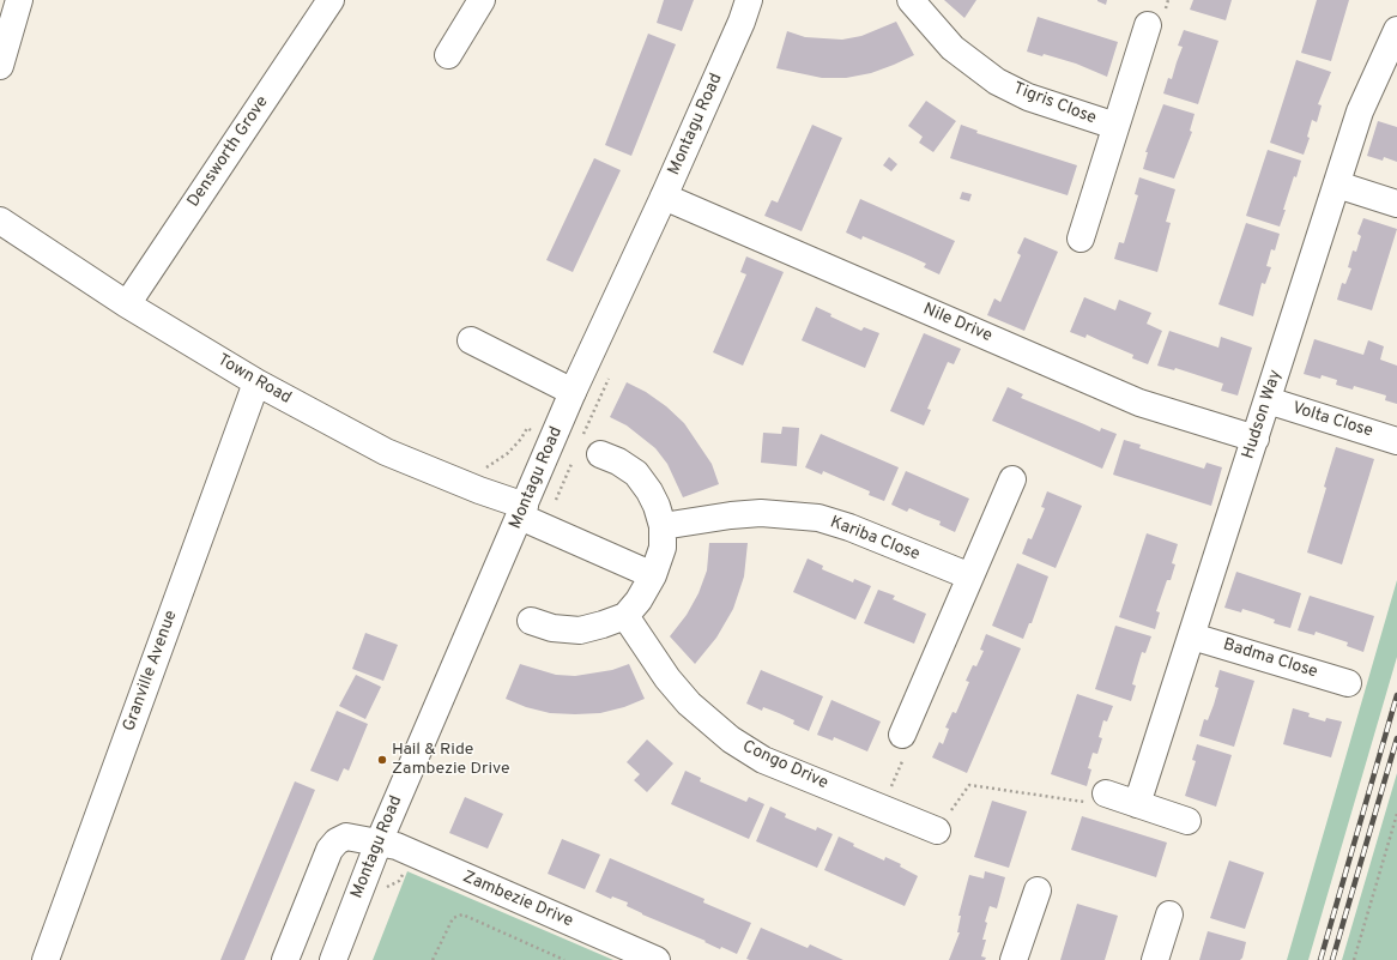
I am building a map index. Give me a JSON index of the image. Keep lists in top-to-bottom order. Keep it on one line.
{"streets":{"street":["Tigris Close","Montagu Road","Densworth Grove","Nile Drive","Town Road","Hudson Way","Volta Close","Kariba Close","Badma Close","Granville Avenue","Congo Drive","Zambezie Drive"]},"crossings":[["Montagu Road","Nile Drive"],["Montagu Road","Town Road"],["Montagu Road","Zambezie Drive"],["Densworth Grove","Town Road"],["Nile Drive","Hudson Way"],["Town Road","Granville Avenue"],["Hudson Way","Volta Close"],["Hudson Way","Badma Close"]],"places":["Hail & Ride Zambezie Drive"]}
